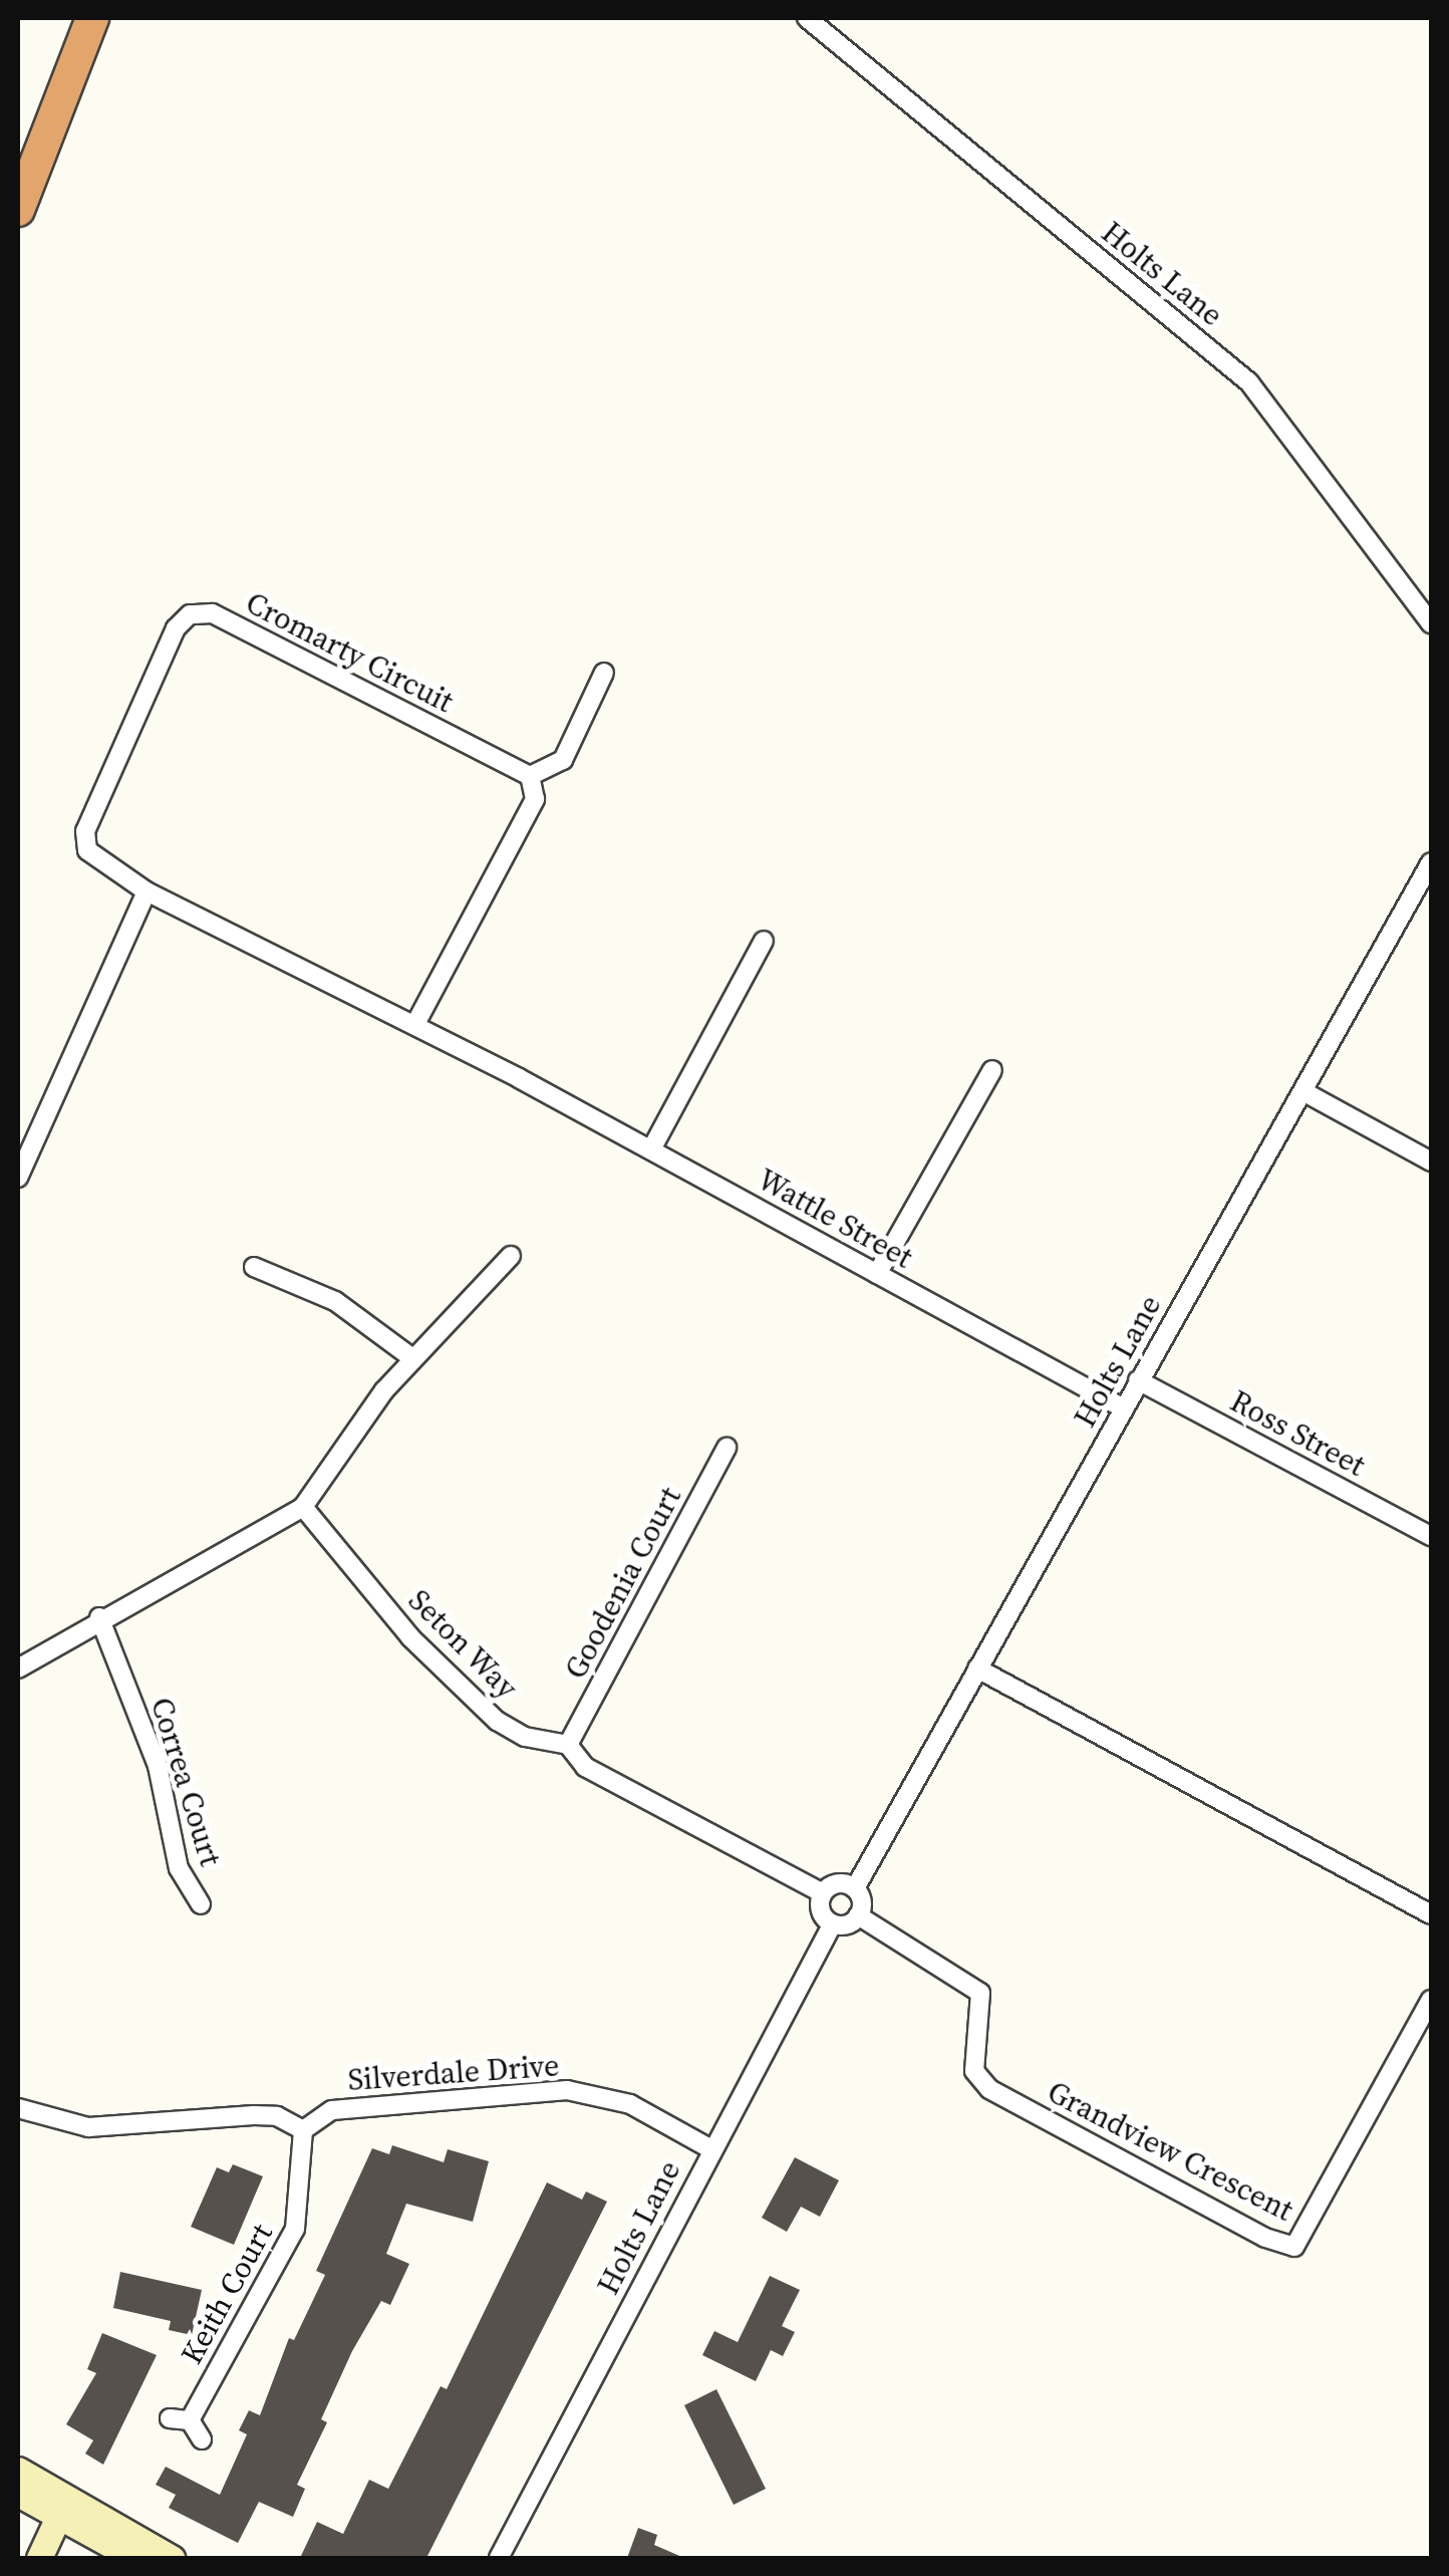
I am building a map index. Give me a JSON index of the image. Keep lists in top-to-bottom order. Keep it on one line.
{"streets":{"street":["Holts Lane","Cromarty Circuit","Wattle Street","Ross Street","Goodenia Court","Seton Way","Correa Court","Silverdale Drive","Grandview Crescent","Keith Court"]},"crossings":[["Holts Lane","Wattle Street"],["Holts Lane","Ross Street"],["Holts Lane","Seton Way"],["Holts Lane","Silverdale Drive"],["Holts Lane","Grandview Crescent"],["Cromarty Circuit","Wattle Street"],["Goodenia Court","Seton Way"],["Seton Way","Grandview Crescent"],["Silverdale Drive","Keith Court"]]}
